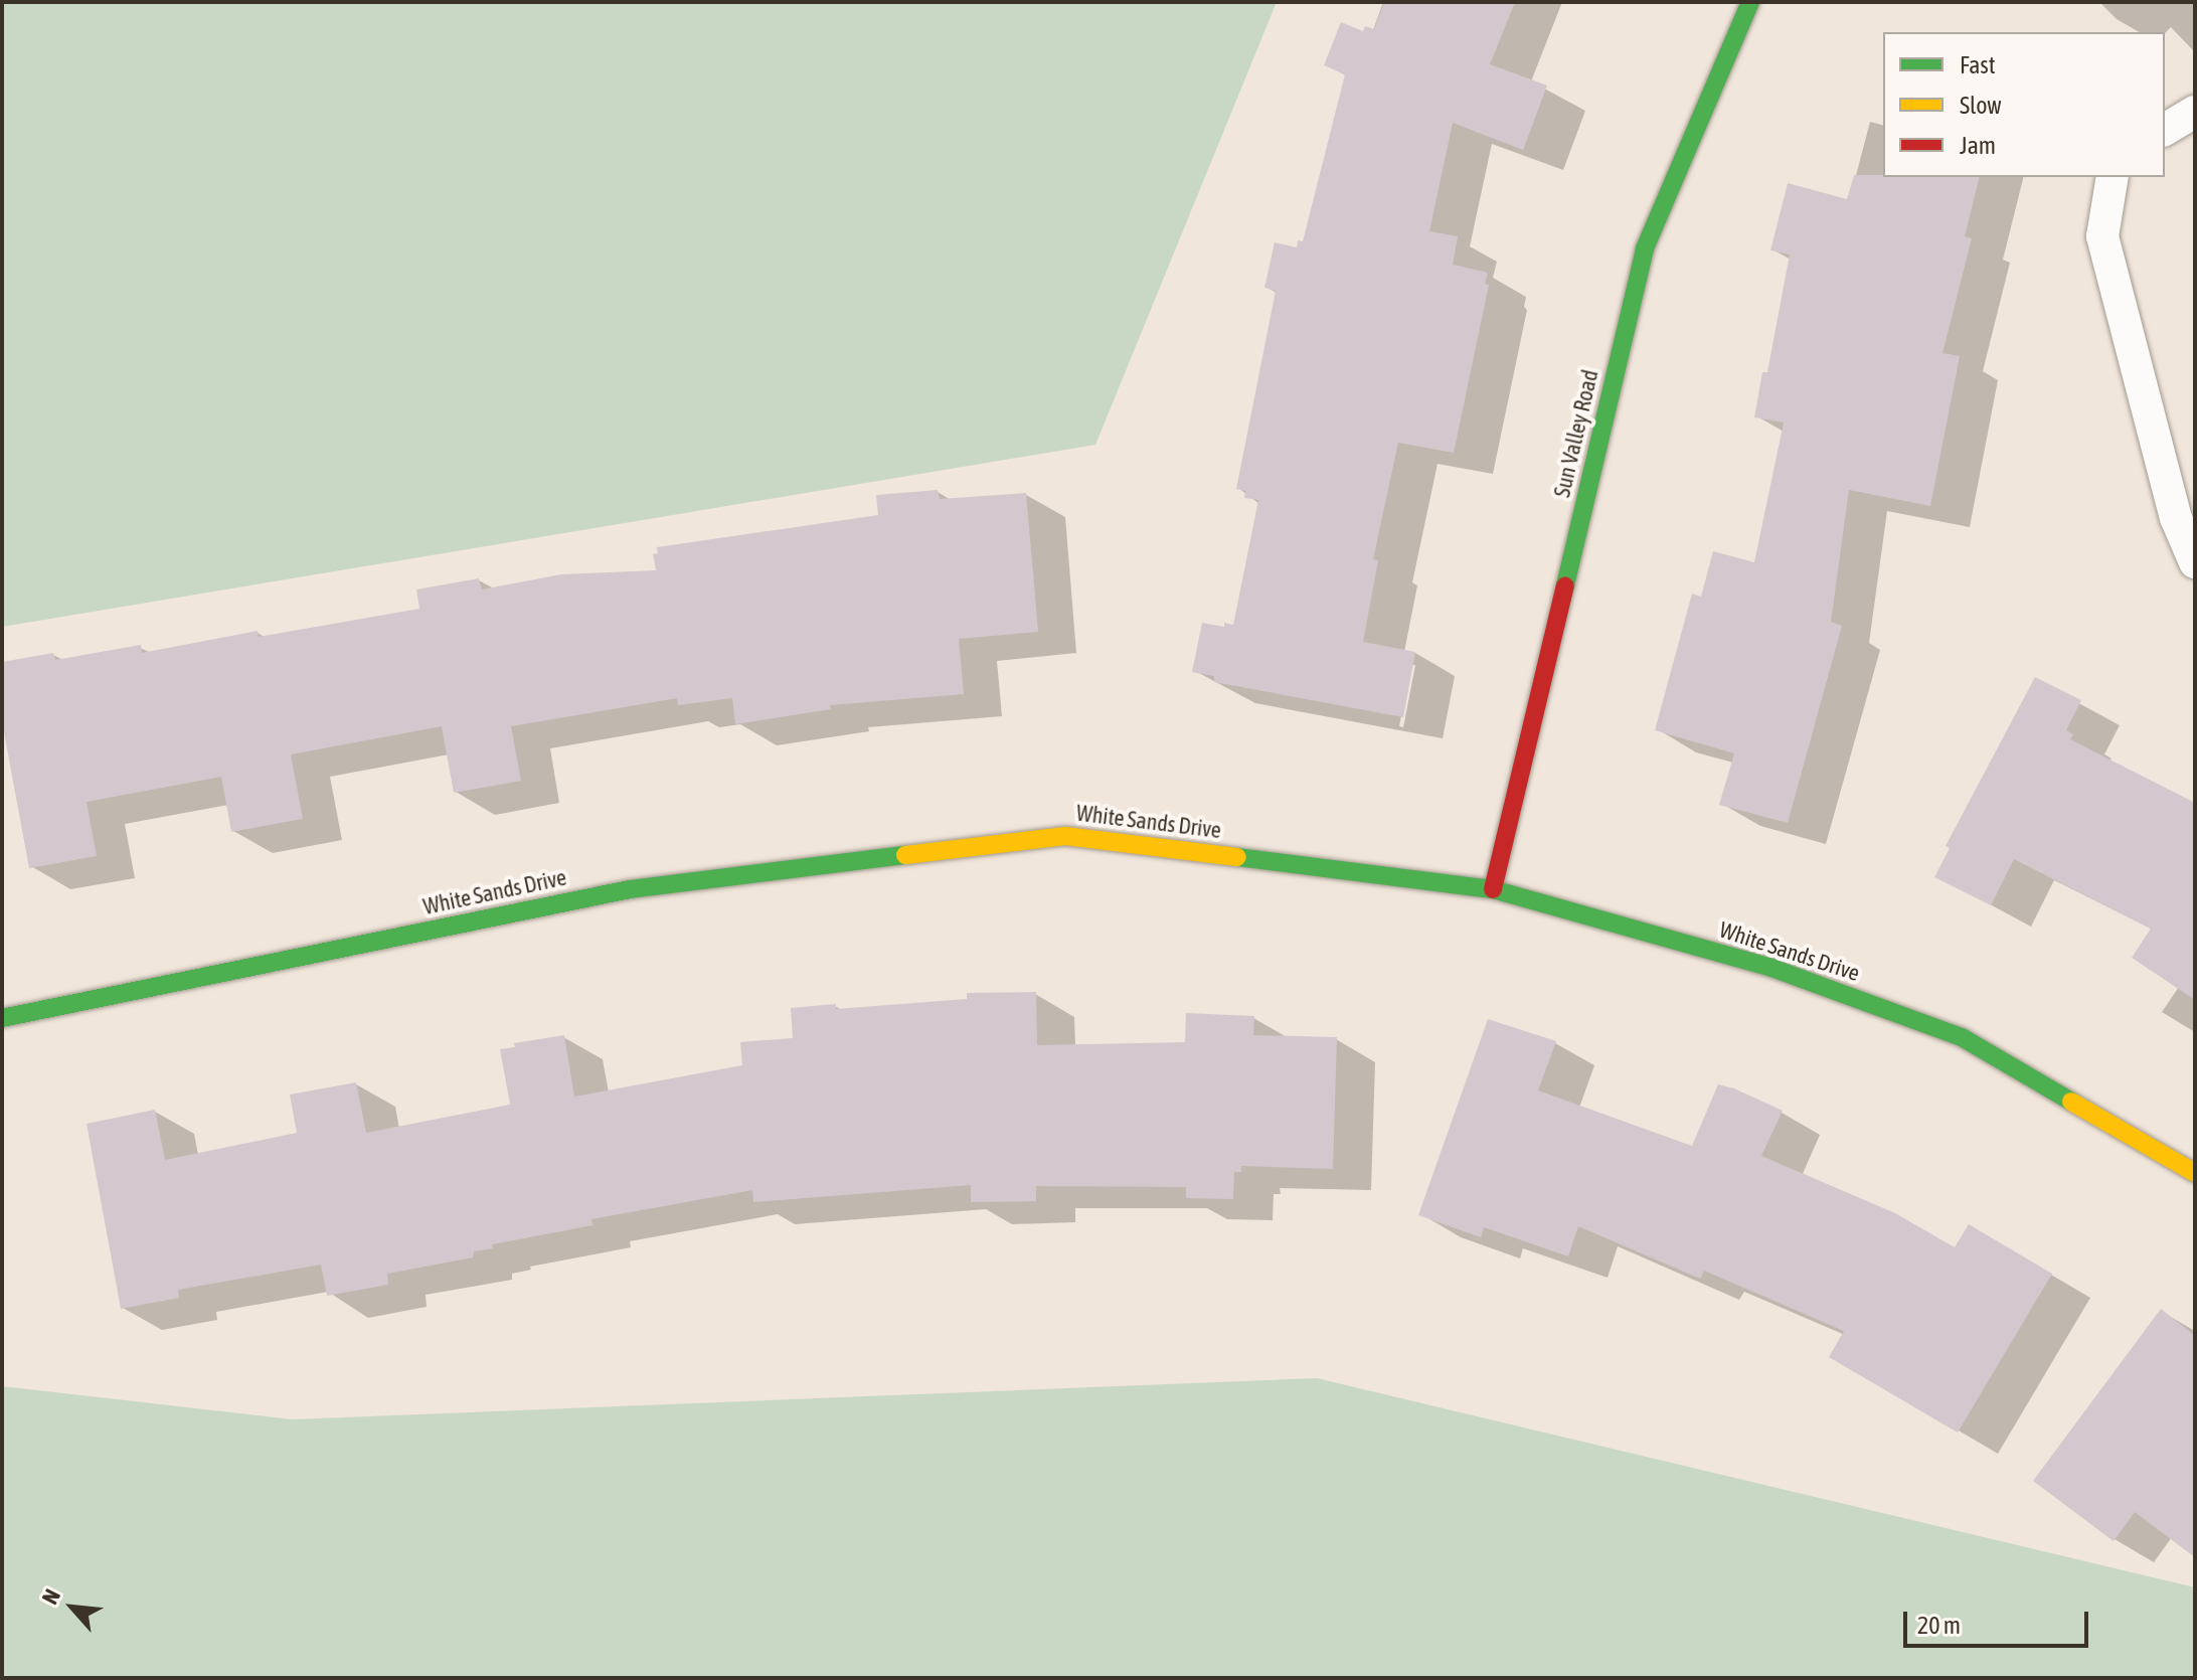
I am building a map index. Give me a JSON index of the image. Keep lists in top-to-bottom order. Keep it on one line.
{"streets":{"street":["Sun Valley Road","White Sands Drive"]},"crossings":[["Sun Valley Road","White Sands Drive"]],"legend":["Fast","Slow","Jam"],"scale_bar":"20 m","north":"top left"}
